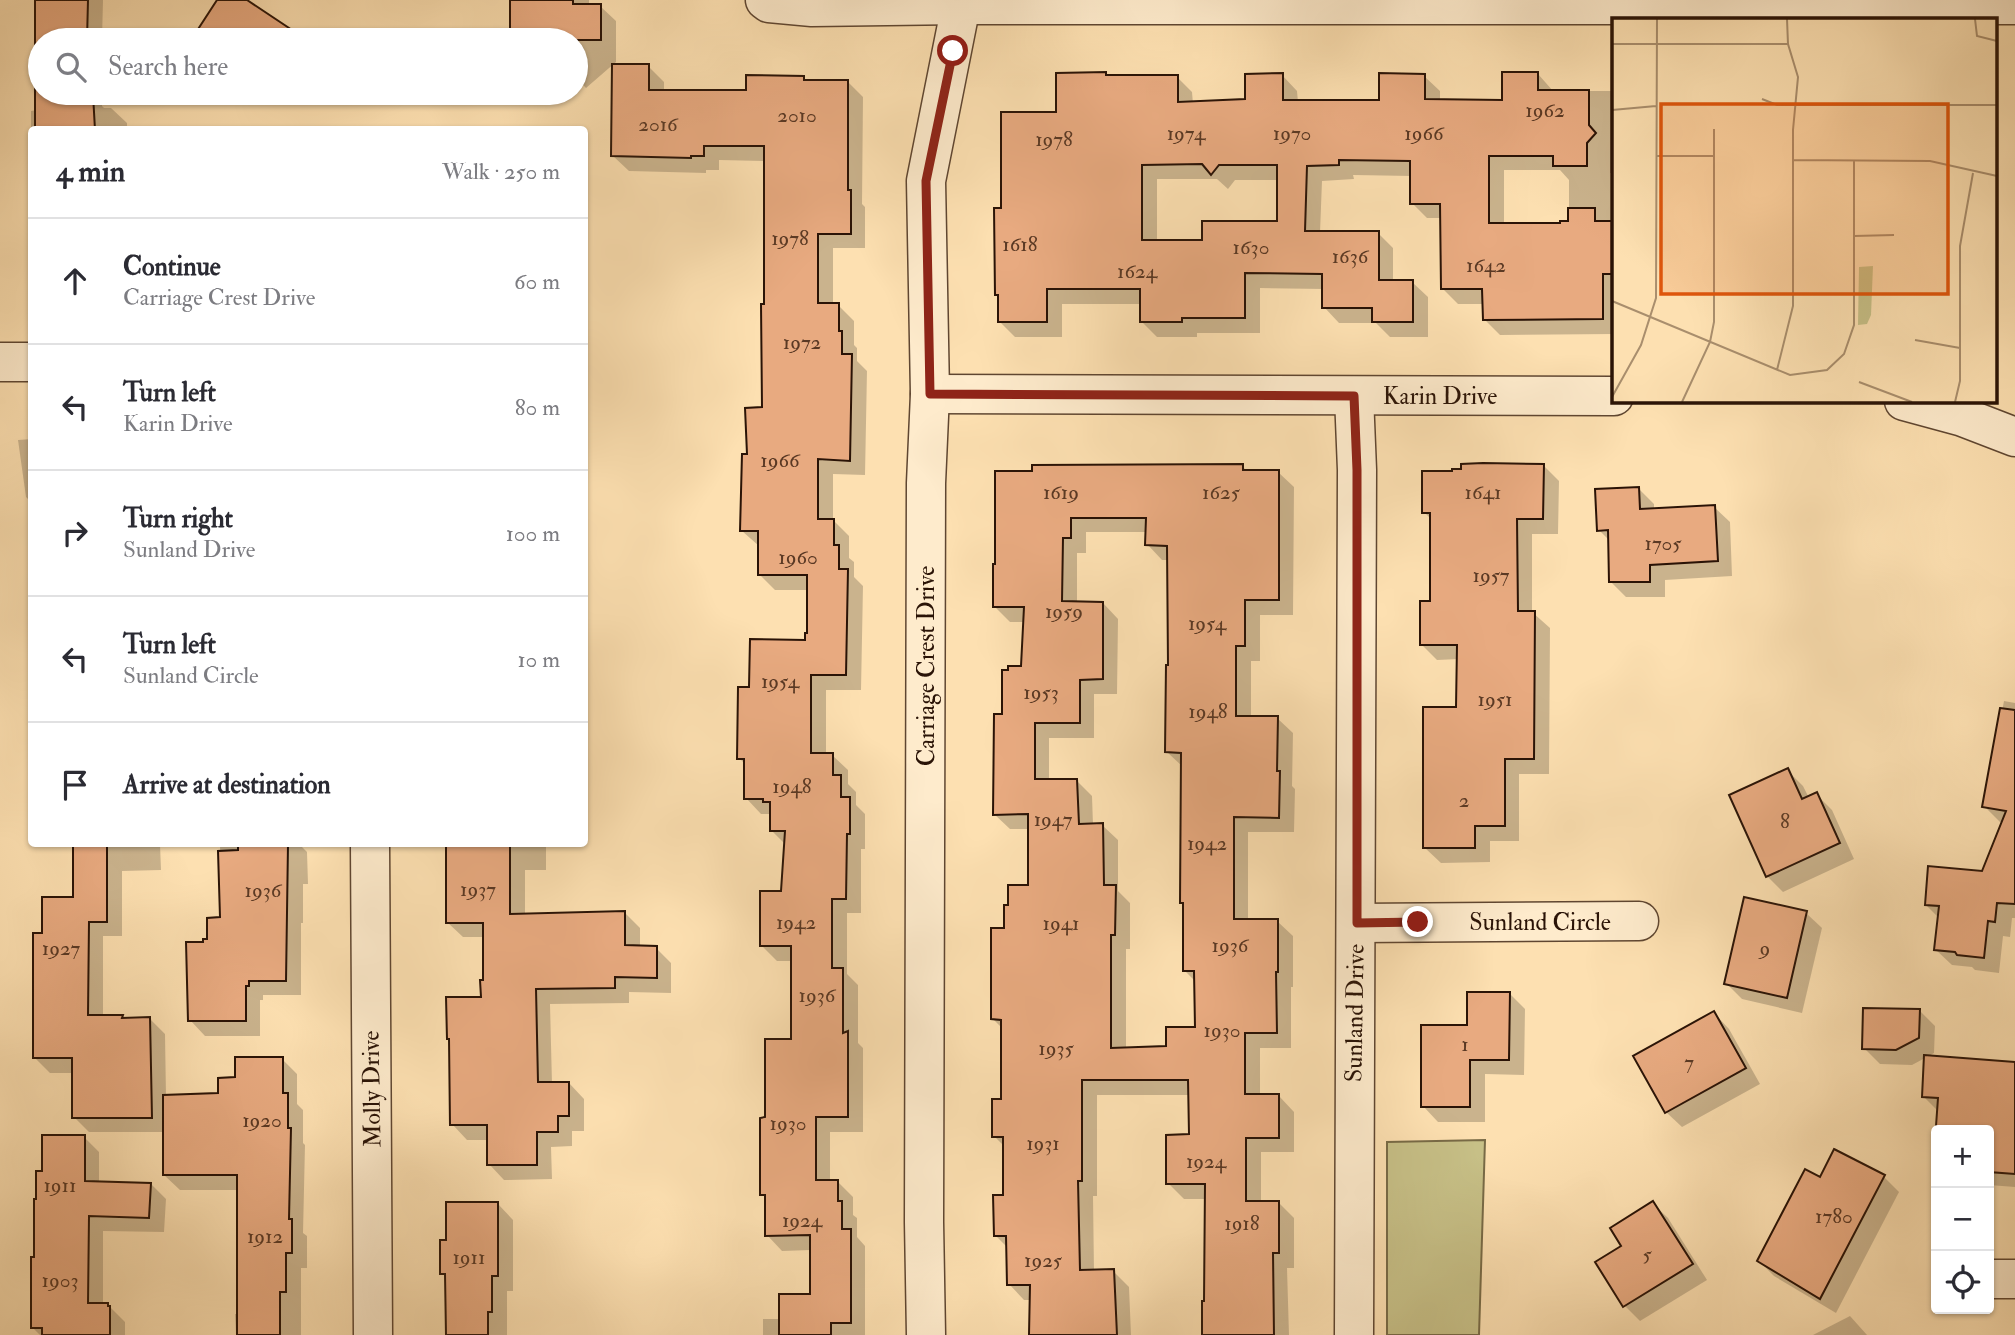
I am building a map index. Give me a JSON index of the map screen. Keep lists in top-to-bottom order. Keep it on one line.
{"streets":{"street":["Karin Drive","Carriage Crest Drive","Sunland Circle","Sunland Drive","Molly Drive"]},"crossings":[["Karin Drive","Carriage Crest Drive"],["Karin Drive","Sunland Drive"],["Sunland Circle","Sunland Drive"]],"house_numbers":["1962","2010","2016","1974","1970","1966","1978","1978","1618","1630","1636","1642","1624","1972","1966","1619","1625","1641","1705","1960","1957","1959","1954","1954","1953","1951","1948","1948","2","1947","8","1942","1937","1936","1942","1941","1936","1927","9","1936","1930","1","1935","7","1920","1930","1931","1924","1911","1780","1924","1918","1912","5","1911","1925","1903"],"page":{"search":"Search here","heading":["4 min","Walk · 250 m"],"list":[["Continue","Carriage Crest Drive","60 m"],["Turn left","Karin Drive","80 m"],["Turn right","Sunland Drive","100 m"],["Turn left","Sunland Circle","10 m"],"Arrive at destination"],"map_buttons":["+","−"]}}
